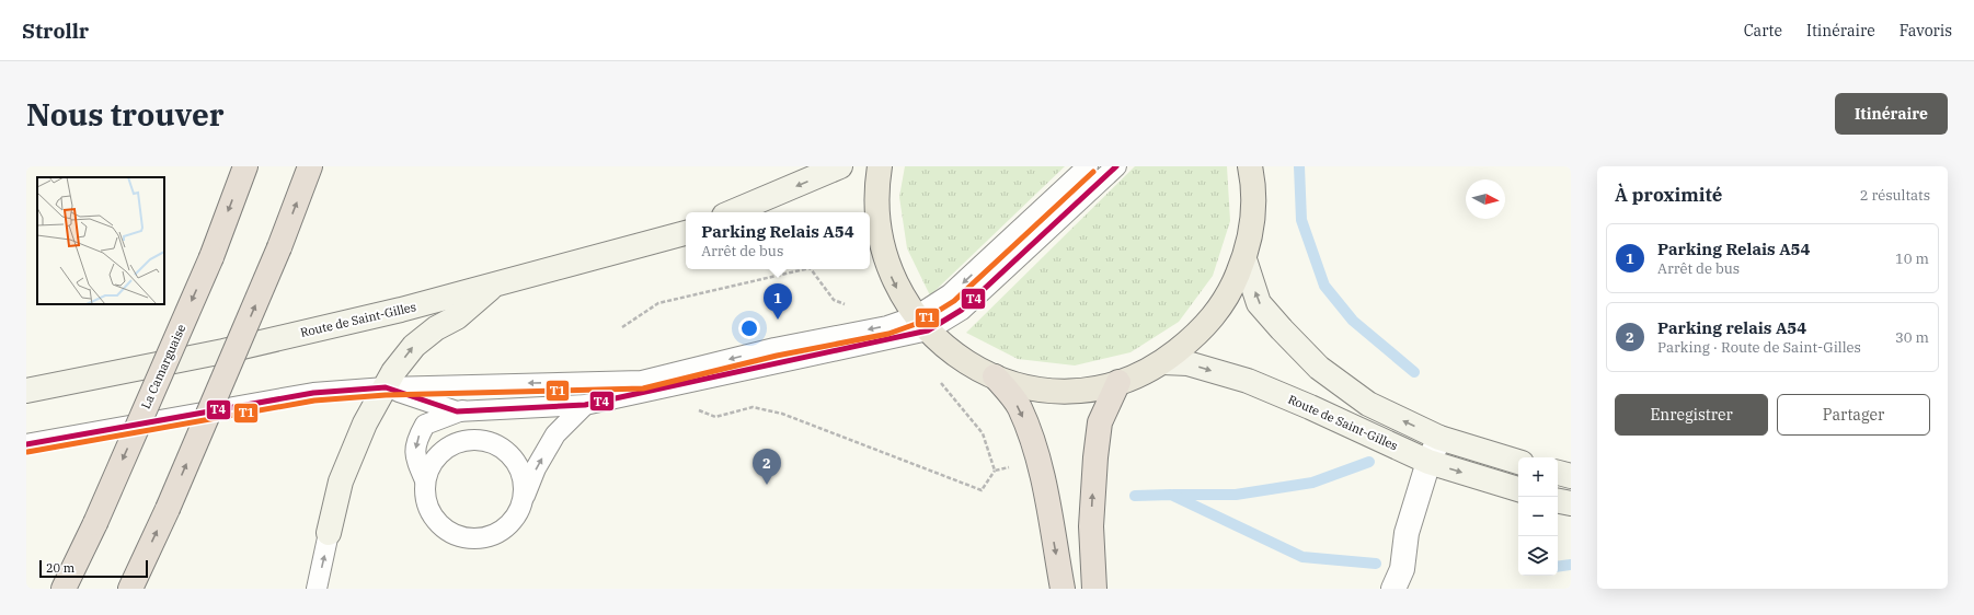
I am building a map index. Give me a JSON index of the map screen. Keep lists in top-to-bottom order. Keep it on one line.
{"streets":{"highway":["La Camarguaise"],"main road":["Route de Saint-Gilles"]},"one_way":["Route de Saint-Gilles"],"lines":["transit line T4","transit line T1"],"scale_bar":"20 m","north":"right","page":{"header":"Strollr","nav":["Carte","Itinéraire","Favoris"],"buttons":["Itinéraire",["Enregistrer","Partager"]],"title":"Nous trouver","heading":["À proximité","2 résultats"],"popup":["Parking Relais A54","Arrêt de bus"],"list":[{"mark":"1","name":"Parking Relais A54","note":"Arrêt de bus","value":"10 m"},{"mark":"2","name":"Parking relais A54","note":"Parking · Route de Saint-Gilles","value":"30 m"}],"pins":["1","2"],"map_buttons":["+","−"],"scale":"20 m"}}
